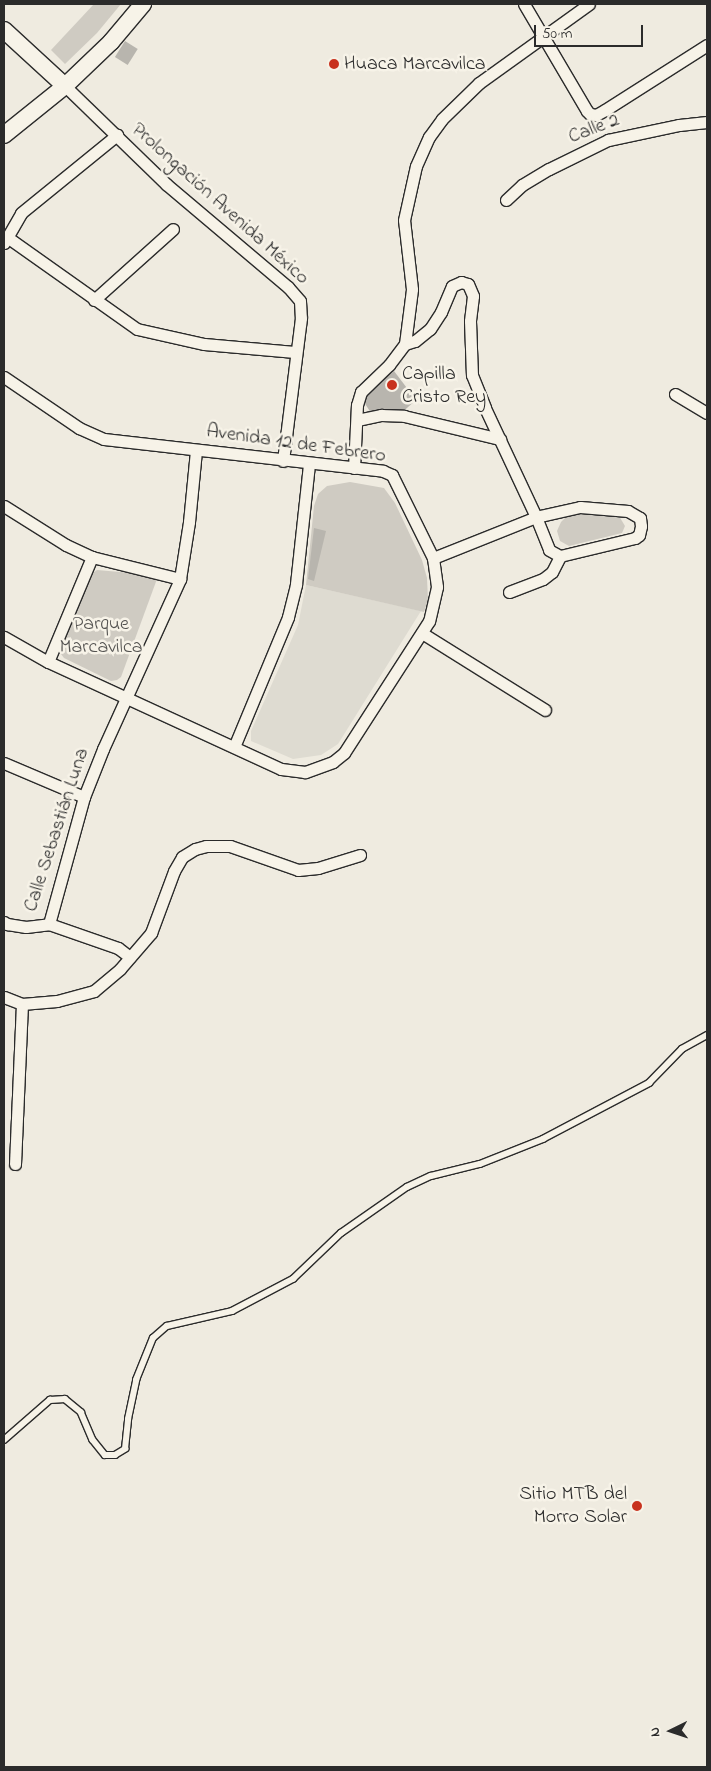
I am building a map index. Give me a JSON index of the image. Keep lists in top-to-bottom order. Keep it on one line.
{"streets":{"street":["Calle 2","Prolongación Avenida México","Avenida 12 de Febrero","Calle Sebastián Luna"]},"crossings":[["Prolongación Avenida México","Avenida 12 de Febrero"],["Avenida 12 de Febrero","Calle Sebastián Luna"]],"parks":["Parque Marcavilca"],"places":["Huaca Marcavilca","Capilla Cristo Rey","Sitio MTB del Morro Solar"],"scale_bar":"50 m","north":"left"}
